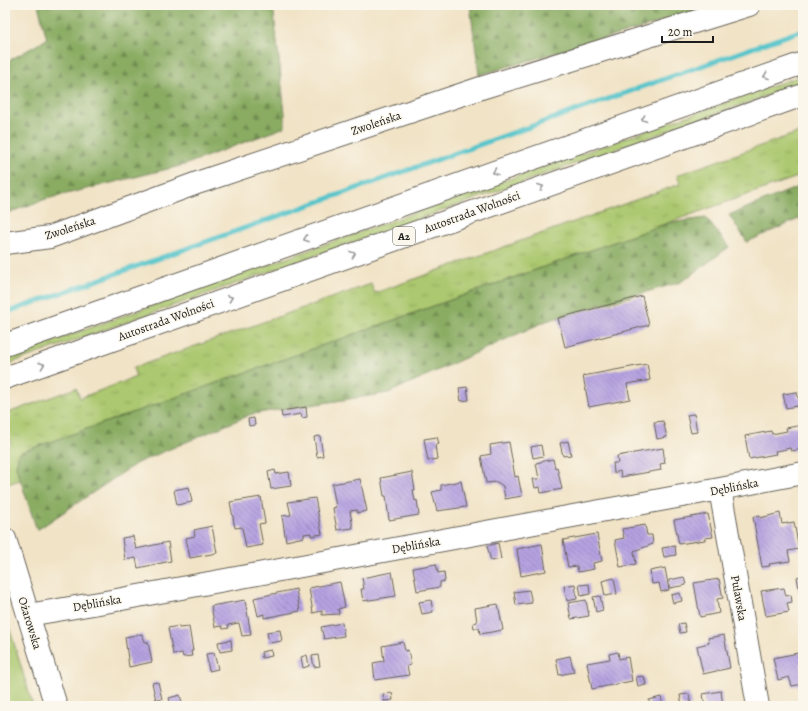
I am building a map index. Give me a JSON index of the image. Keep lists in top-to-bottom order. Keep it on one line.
{"streets":{"main road":["Zwoleńska","Autostrada Wolności","A2","Dęblińska","Puławska","Ożarowska"]},"crossings":[["Dęblińska","Puławska"],["Dęblińska","Ożarowska"]],"scale_bar":"20 m"}
